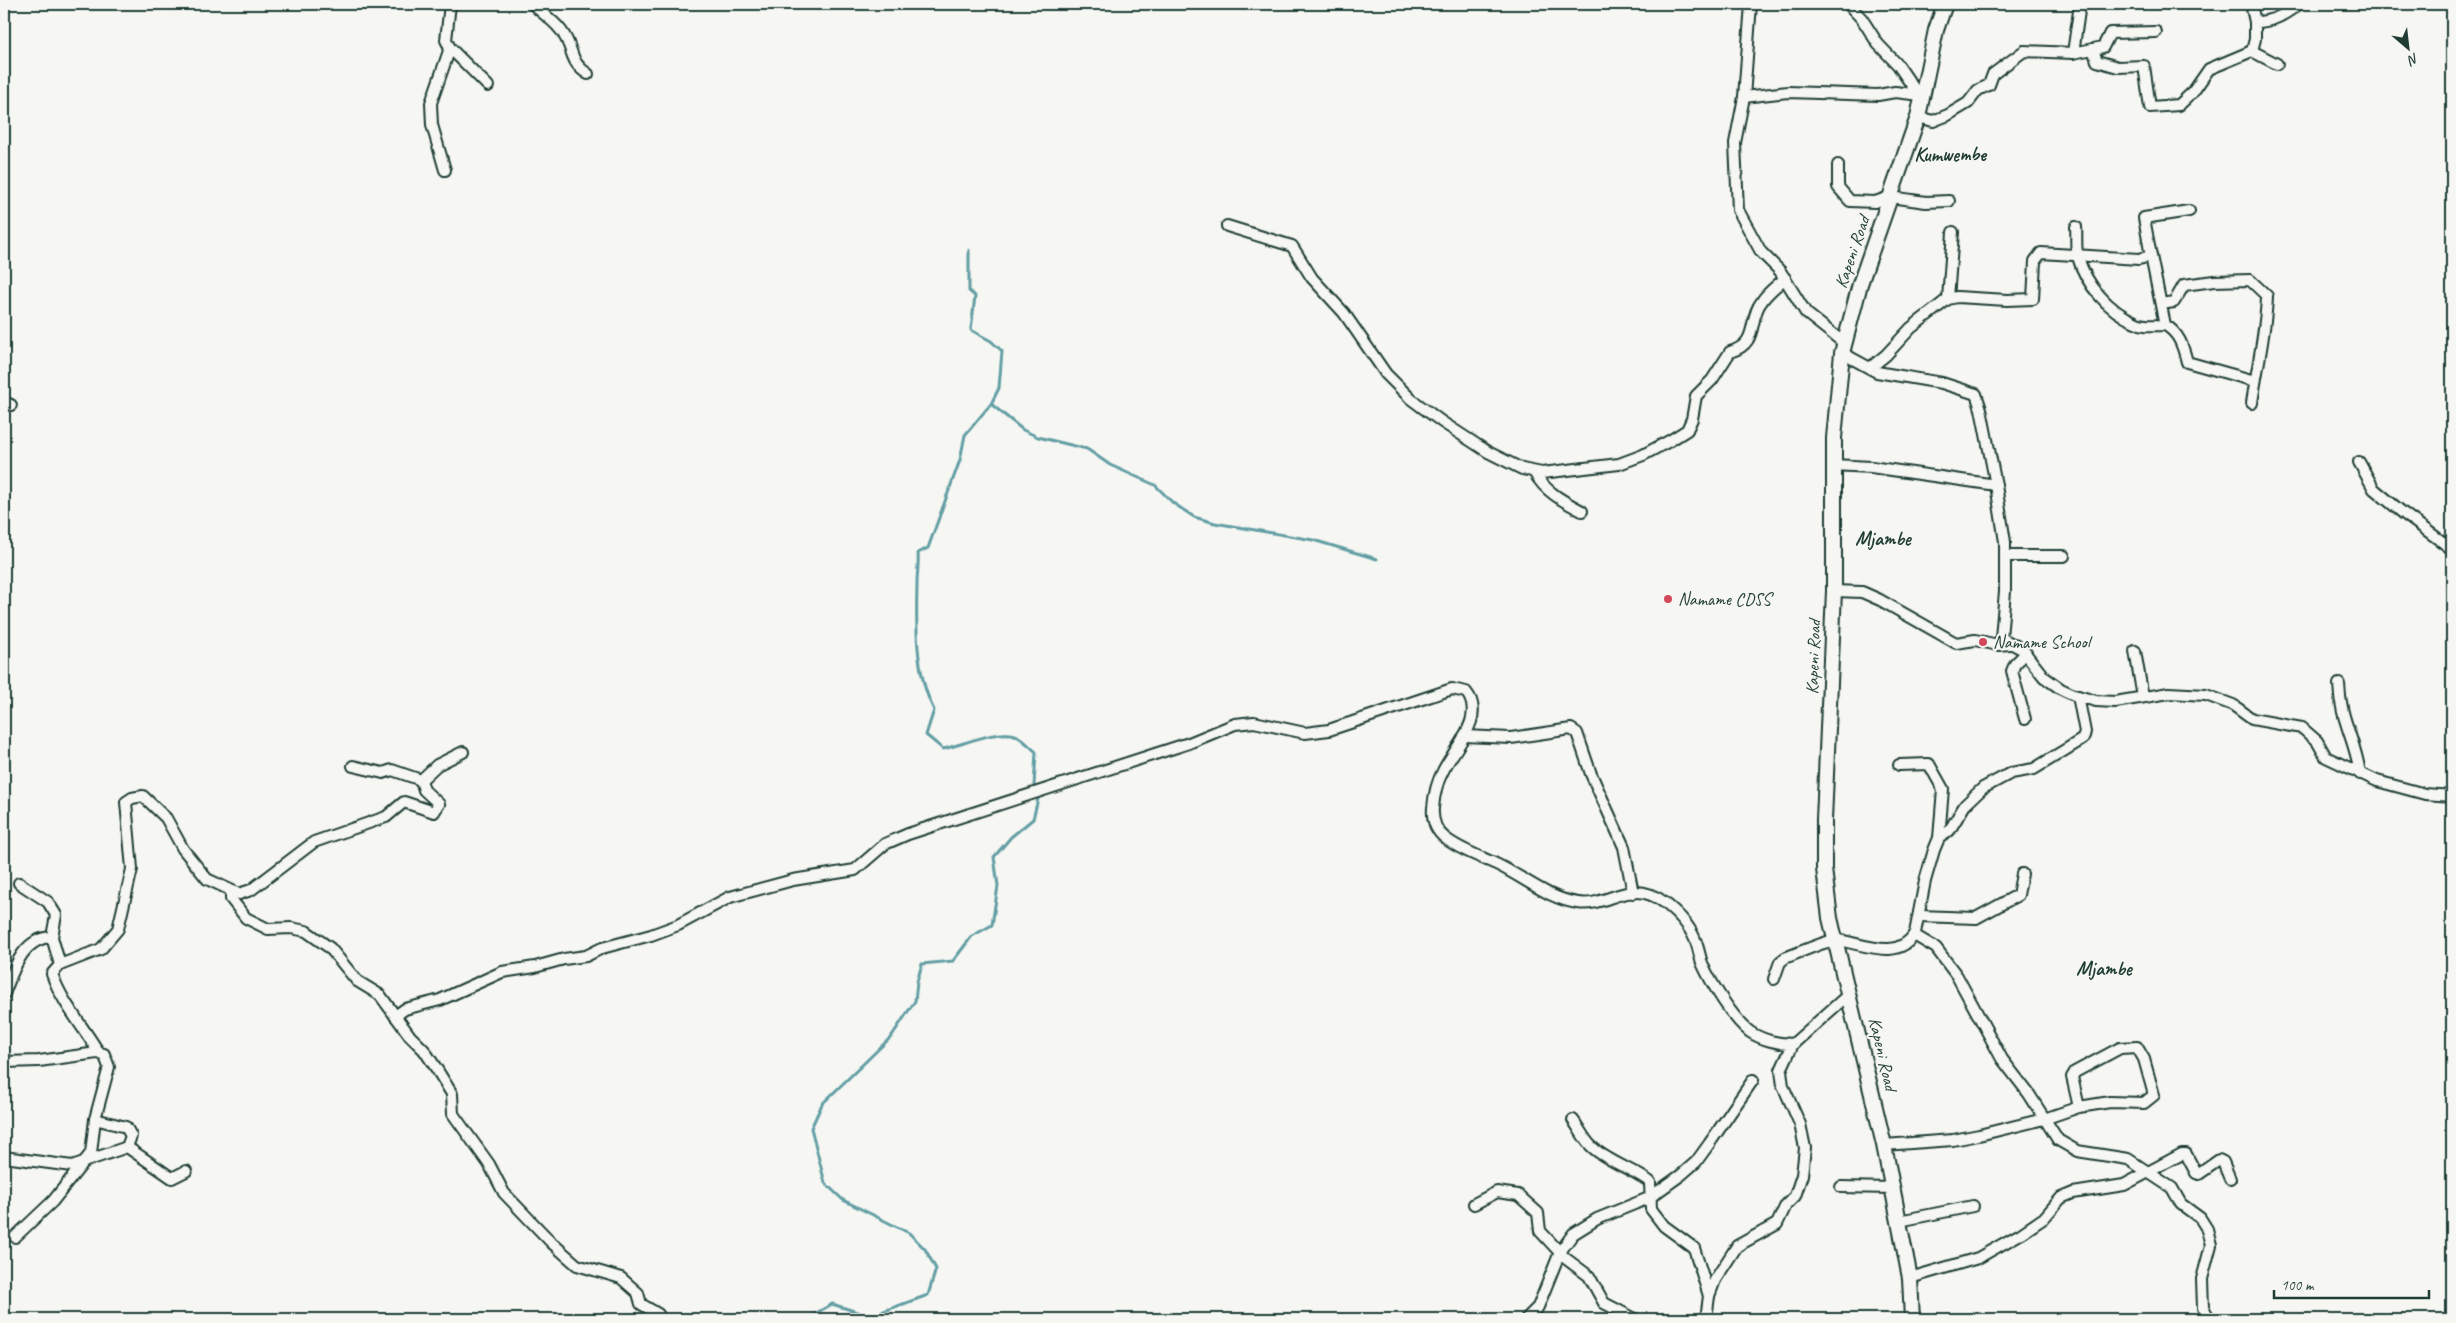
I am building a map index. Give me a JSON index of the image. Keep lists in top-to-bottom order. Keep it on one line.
{"streets":{"main road":["Kapeni Road"]},"districts":["Kumwembe","Mjambe","Mjambe"],"places":["Namame CDSS","Namame School"],"scale_bar":"100 m","north":"bottom right"}
